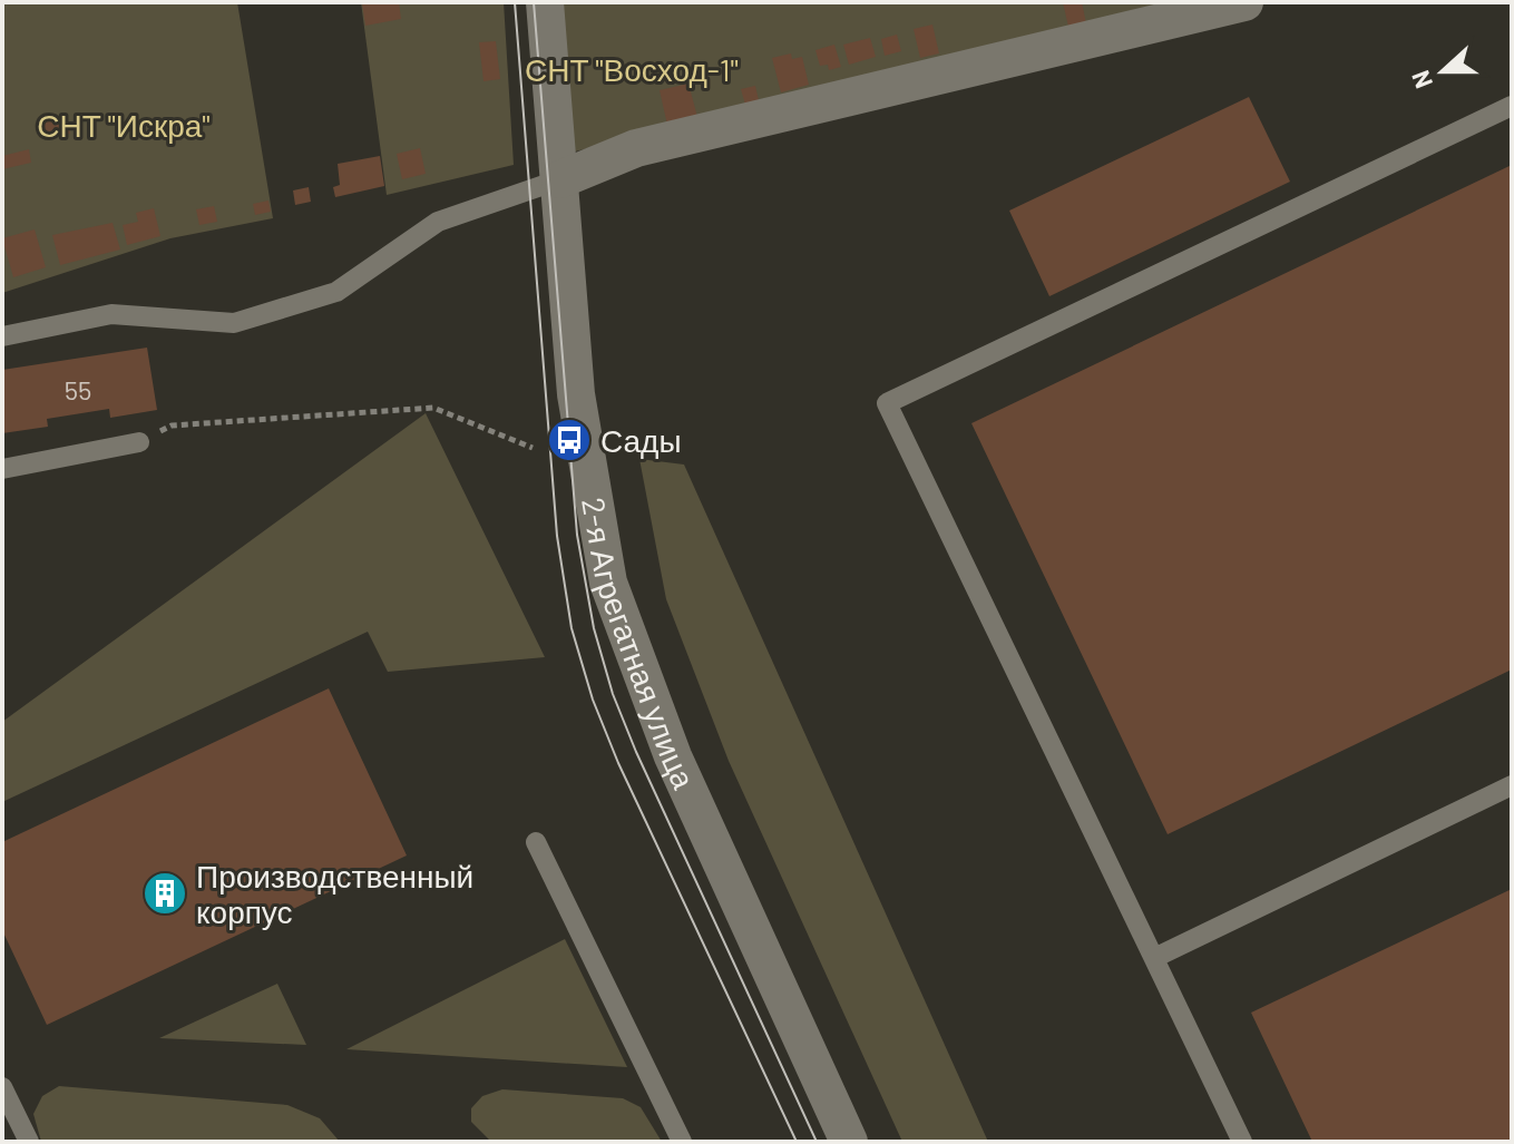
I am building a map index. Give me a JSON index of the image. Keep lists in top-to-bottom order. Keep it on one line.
{"streets":{"street":["2-я Агрегатная улица"]},"parks":["СНТ \"Восход-1\"","СНТ \"Искра\""],"places":{"bus stop":["Сады"],"building":["Производственный корпус"]},"house_numbers":["55"],"north":"left"}
